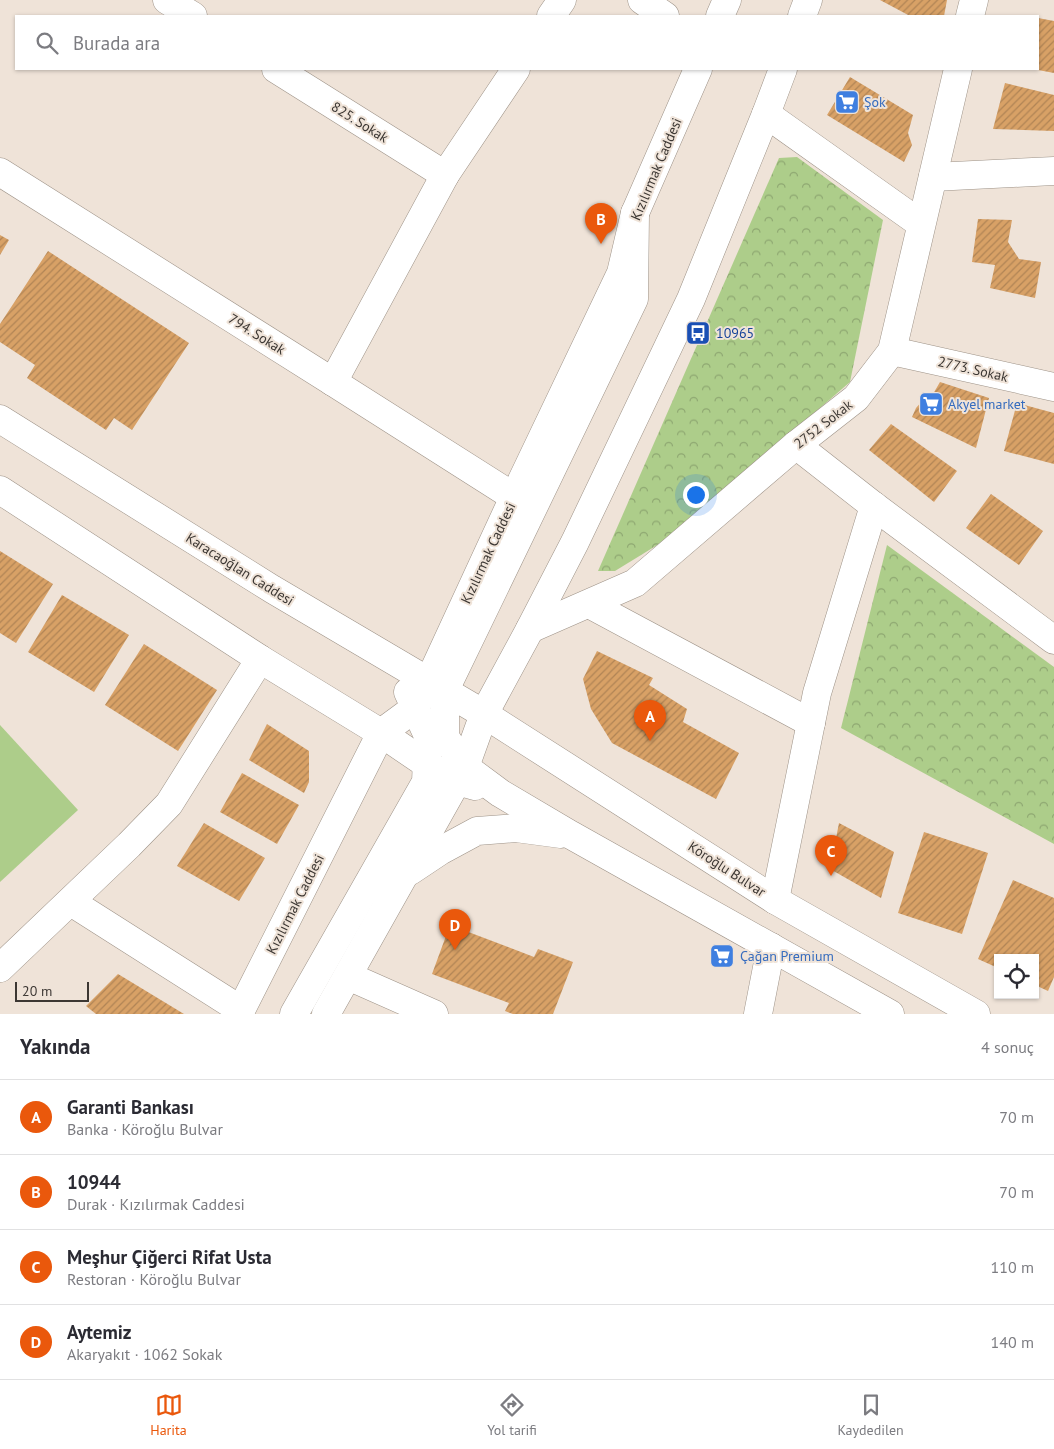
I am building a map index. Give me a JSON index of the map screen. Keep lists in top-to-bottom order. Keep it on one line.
{"streets":{"main road":["825. Sokak","Kızılırmak Caddesi","794. Sokak","2773. Sokak","2752 Sokak","Karacaoğlan Caddesi","Köroğlu Bulvar"]},"crossings":[["Kızılırmak Caddesi","794. Sokak"],["Kızılırmak Caddesi","Karacaoğlan Caddesi"],["2773. Sokak","2752 Sokak"],["Karacaoğlan Caddesi","Köroğlu Bulvar"]],"places":{"supermarket":["Şok","Akyel market","Çağan Premium"],"bus stop":["10965"]},"scale_bar":"20 m","page":{"search":"Burada ara","pins":["B","A","C","D"],"scale":"20 m","heading":["Yakında","4 sonuç"],"list":[{"mark":"A","name":"Garanti Bankası","note":"Banka · Köroğlu Bulvar","value":"70 m"},{"mark":"B","name":"10944","note":"Durak · Kızılırmak Caddesi","value":"70 m"},{"mark":"C","name":"Meşhur Çiğerci Rifat Usta","note":"Restoran · Köroğlu Bulvar","value":"110 m"},{"mark":"D","name":"Aytemiz","note":"Akaryakıt · 1062 Sokak","value":"140 m"}],"nav":["Harita","Yol tarifi","Kaydedilen"]}}
